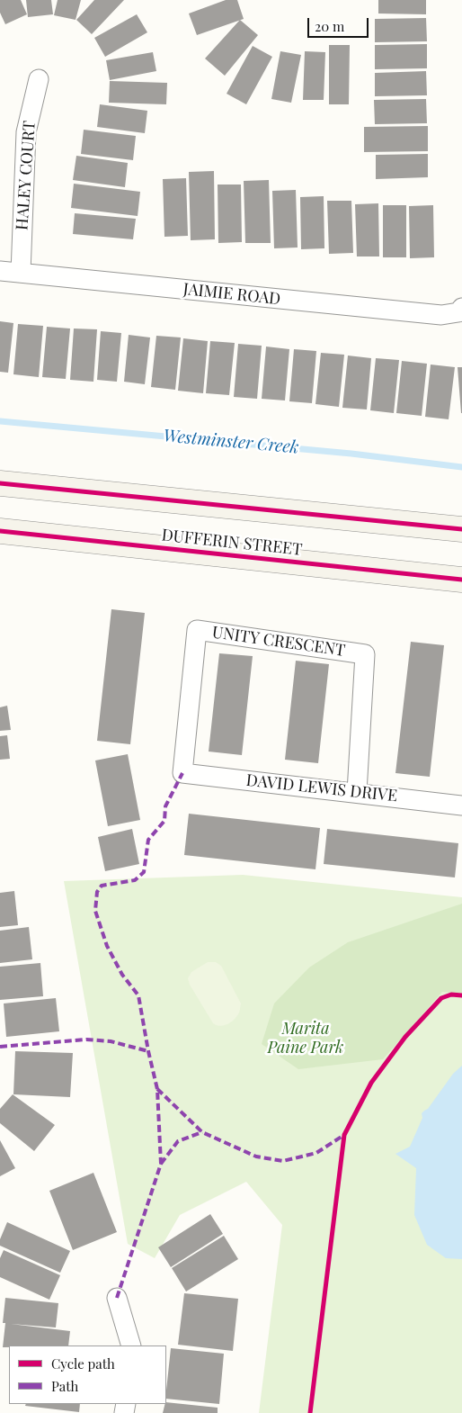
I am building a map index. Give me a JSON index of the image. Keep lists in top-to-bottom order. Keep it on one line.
{"streets":{"main road":["DUFFERIN STREET"],"street":["HALEY COURT","JAIMIE ROAD","UNITY CRESCENT","DAVID LEWIS DRIVE"]},"crossings":[["HALEY COURT","JAIMIE ROAD"],["UNITY CRESCENT","DAVID LEWIS DRIVE"]],"water":["Westminster Creek"],"parks":["Marita Paine Park"],"legend":["Cycle path","Path"],"scale_bar":"20 m"}
